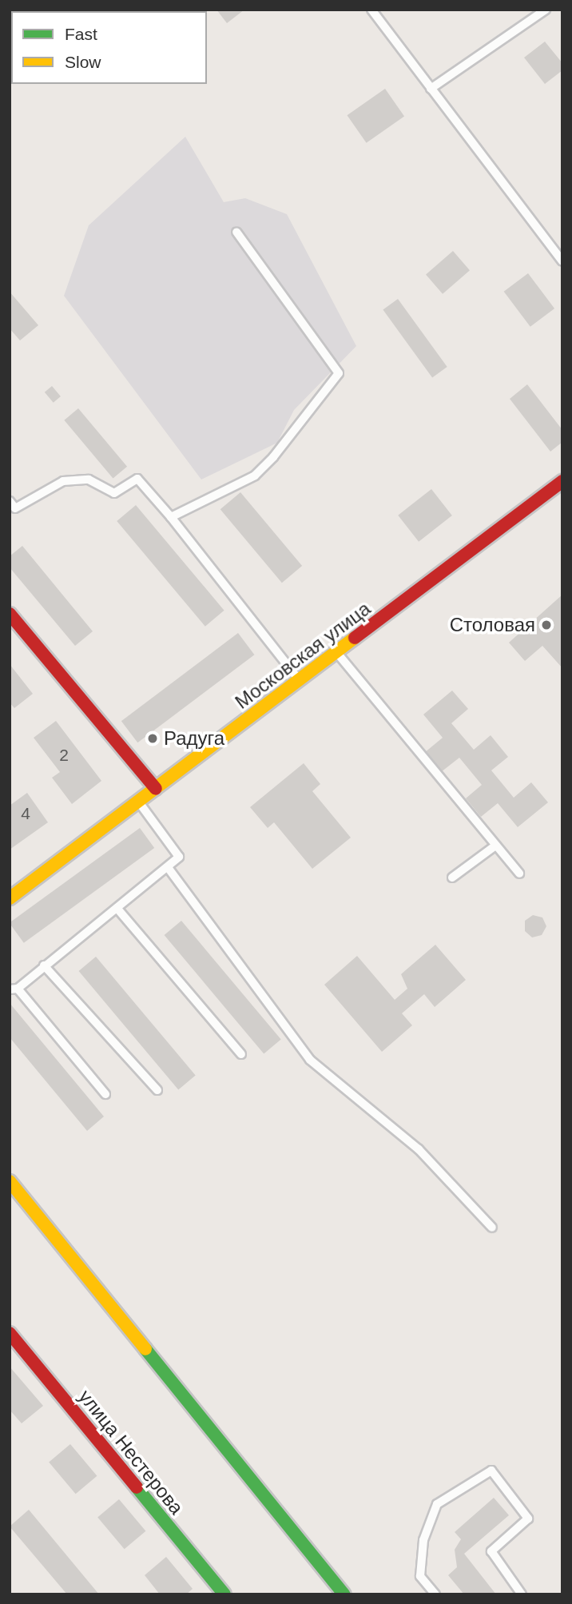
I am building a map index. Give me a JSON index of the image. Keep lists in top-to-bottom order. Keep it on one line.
{"streets":{"main road":["Московская улица","улица Нестерова"]},"places":["Столовая","Радуга"],"house_numbers":["2","4"],"legend":["Fast","Slow"]}
